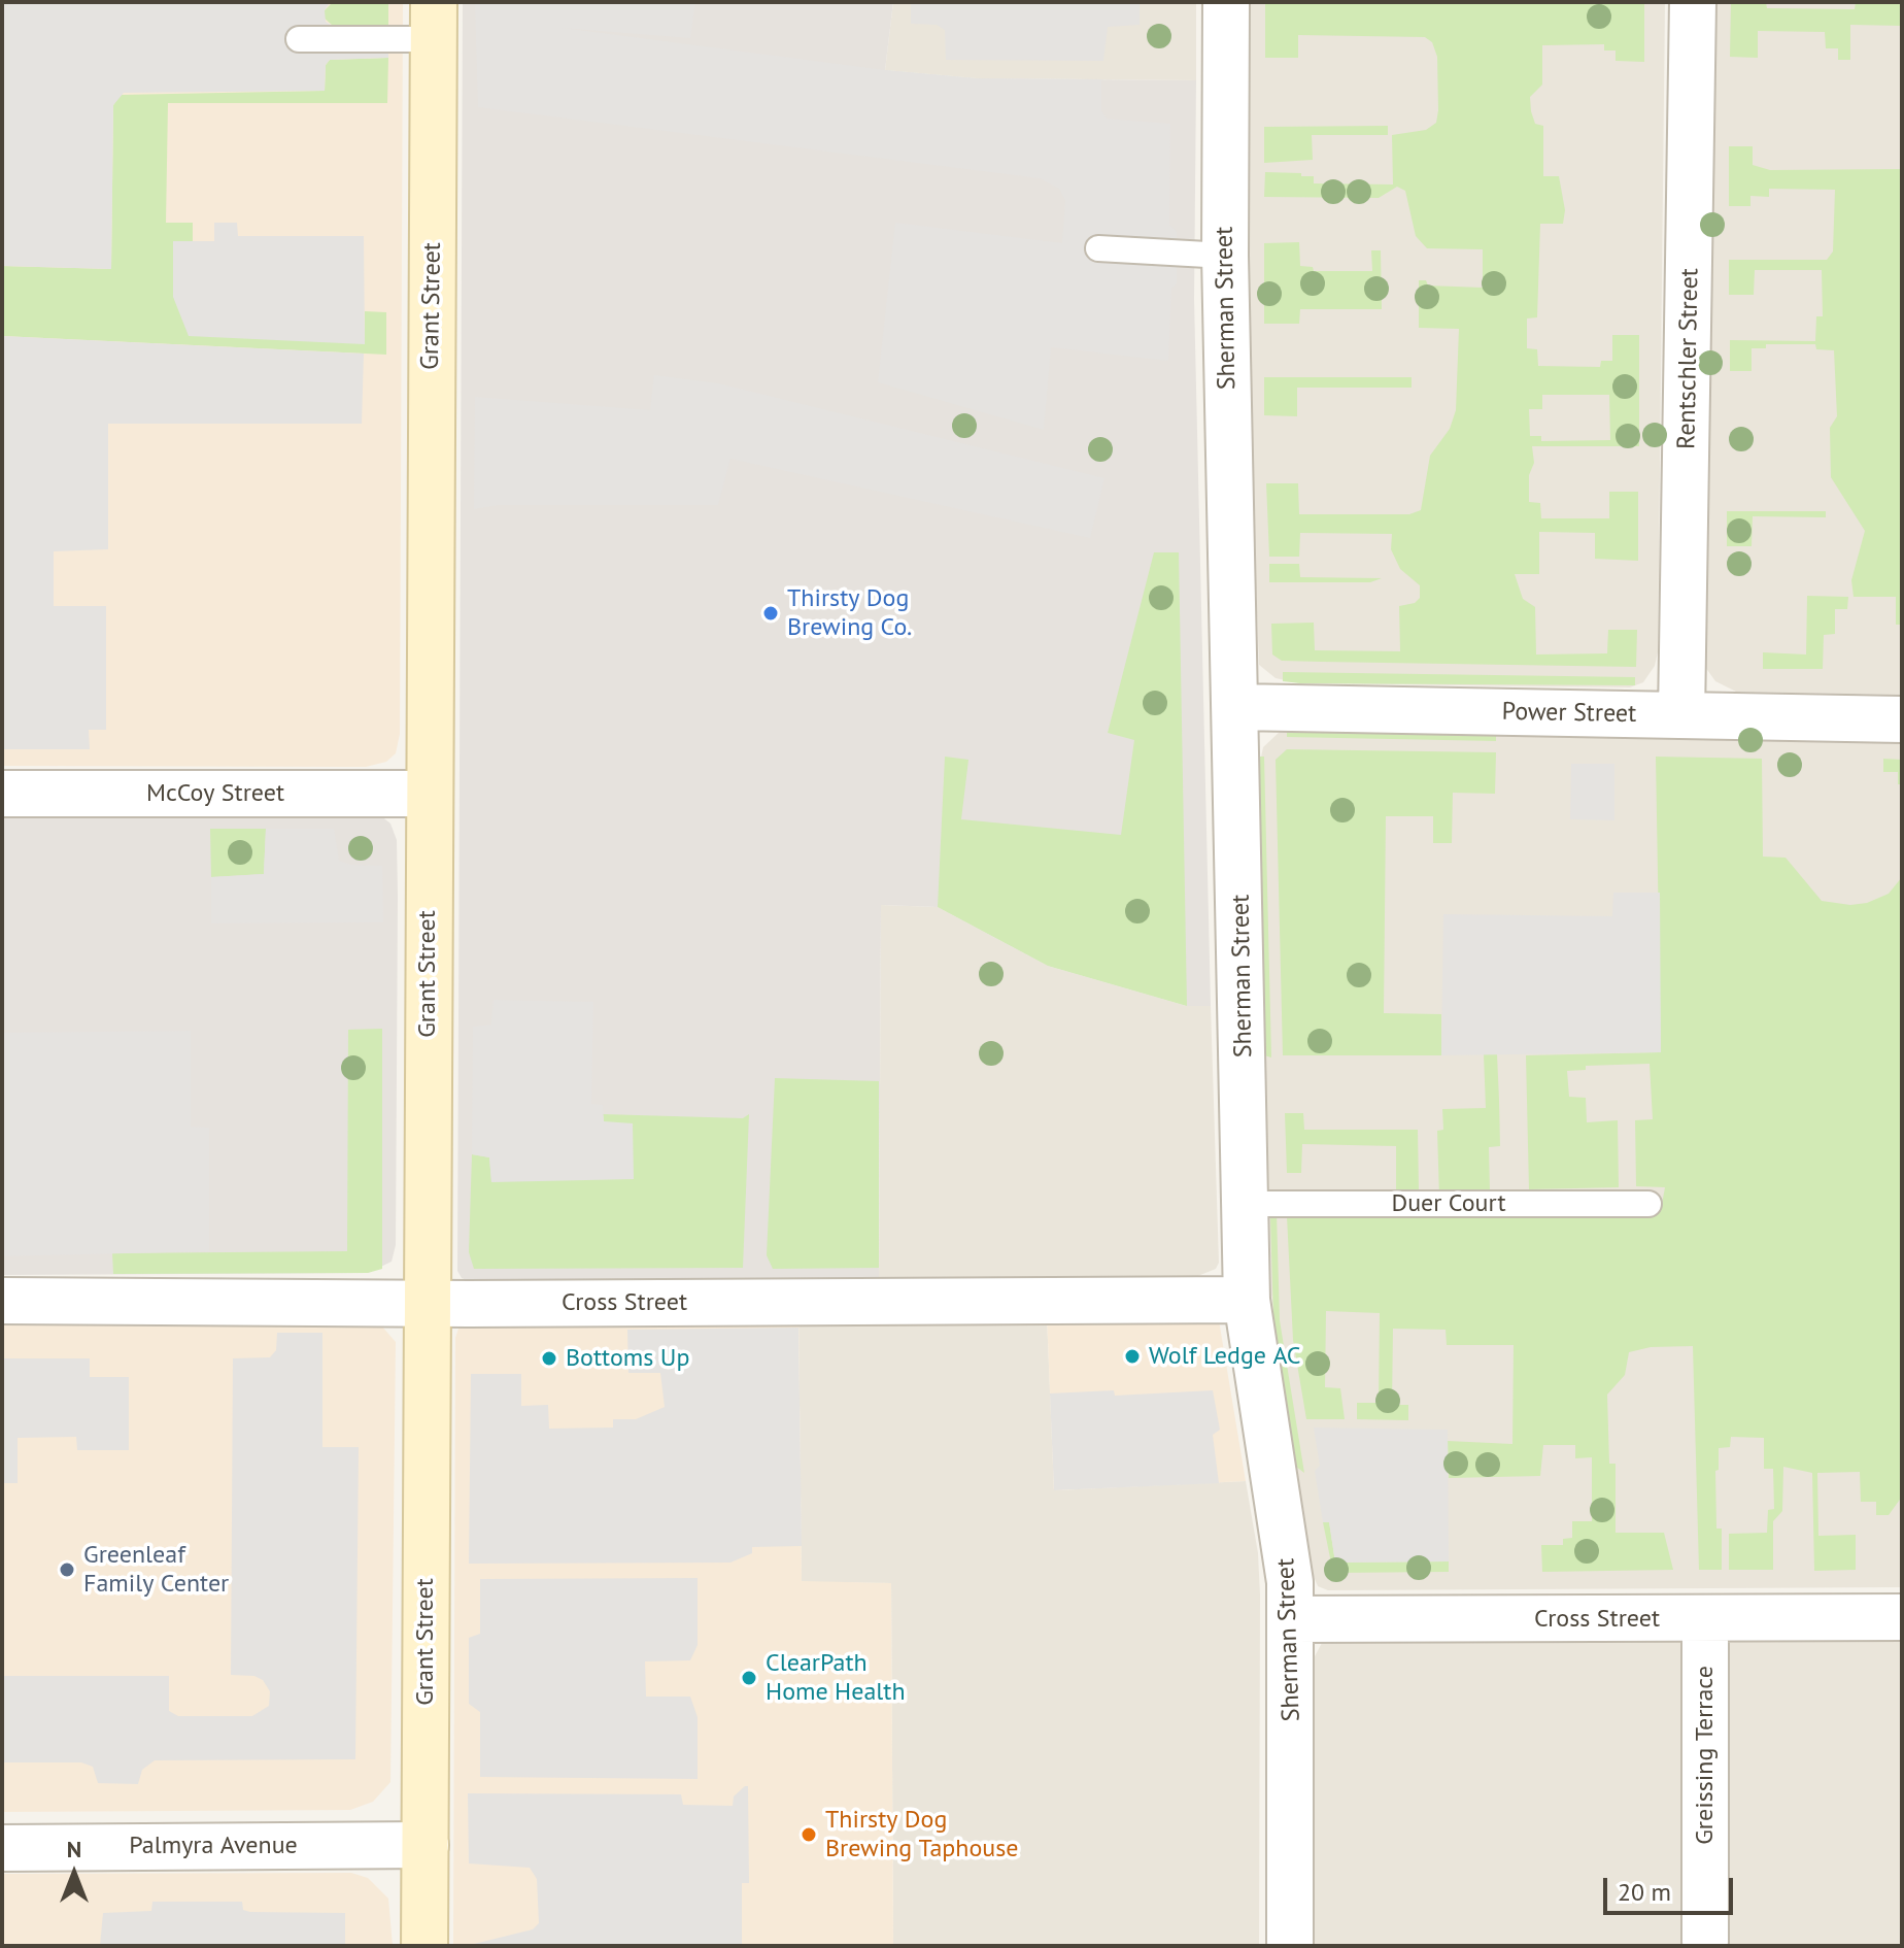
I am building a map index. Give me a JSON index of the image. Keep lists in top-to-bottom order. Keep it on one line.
{"streets":{"main road":["Grant Street"],"street":["Sherman Street","Rentschler Street","Power Street","McCoy Street","Cross Street","Greissing Terrace","Palmyra Avenue"],"lane":["Duer Court"]},"crossings":[["Grant Street","McCoy Street"],["Grant Street","Cross Street"],["Grant Street","Palmyra Avenue"],["Sherman Street","Power Street"],["Sherman Street","Duer Court"],["Sherman Street","Cross Street"],["Rentschler Street","Power Street"],["Cross Street","Greissing Terrace"]],"places":["Thirsty Dog Brewing Co.","Wolf Ledge AC","Bottoms Up","Greenleaf Family Center","ClearPath Home Health","Thirsty Dog Brewing Taphouse"],"scale_bar":"20 m","north":"top"}
